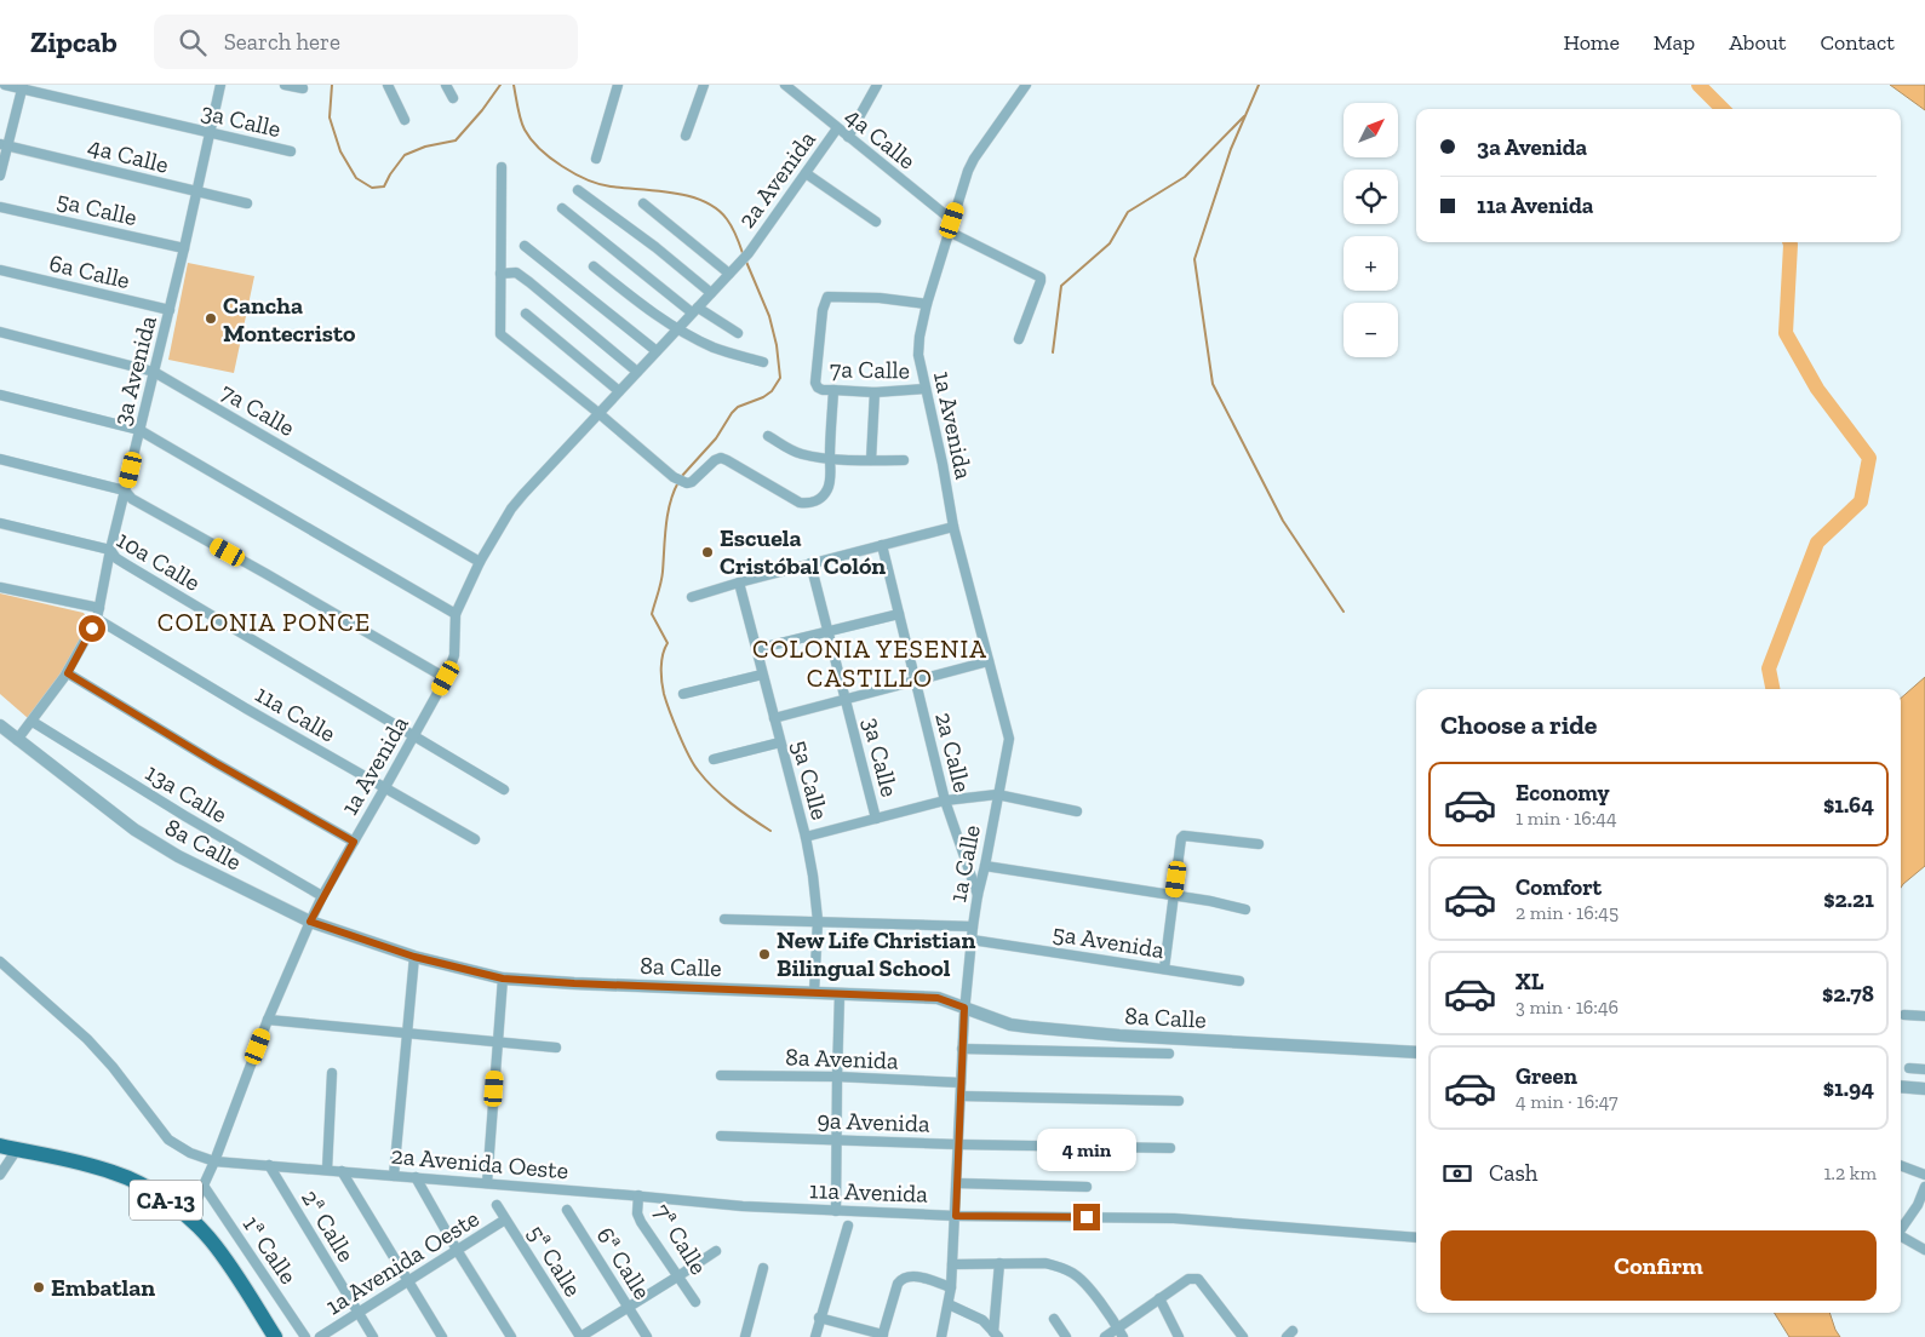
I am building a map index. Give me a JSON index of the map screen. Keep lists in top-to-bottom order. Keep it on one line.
{"streets":{"main road":["CA-13"],"street":["3a Calle","4a Calle","2a Avenida","5a Calle","6a Calle","7a Calle","3a Avenida","1a Avenida","10a Calle","11a Calle","2a Calle","13a Calle","8a Calle","1a Calle","5a Avenida","8a Avenida","9a Avenida","2a Avenida Oeste","11a Avenida","2ª Calle","7ª Calle","1ª Calle","5ª Calle","1a Avenida Oeste","6ª Calle"]},"crossings":[["3a Calle","3a Avenida"],["4a Calle","2a Avenida"],["4a Calle","3a Avenida"],["4a Calle","1a Avenida"],["2a Avenida","1a Avenida"],["5a Calle","3a Avenida"],["5a Calle","8a Calle"],["6a Calle","3a Avenida"],["7a Calle","3a Avenida"],["7a Calle","1a Avenida"],["3a Avenida","10a Calle"],["3a Avenida","11a Calle"],["3a Avenida","13a Calle"],["3a Avenida","8a Calle"],["1a Avenida","10a Calle"],["1a Avenida","11a Calle"],["1a Avenida","13a Calle"],["1a Avenida","8a Calle"],["1a Avenida","1a Calle"],["1a Avenida","2a Avenida Oeste"],["1a Avenida","CA-13"],["1a Avenida","1ª Calle"],["2a Calle","1a Calle"],["8a Calle","1a Calle"],["1a Calle","5a Avenida"],["1a Calle","8a Avenida"],["1a Calle","9a Avenida"],["1a Calle","11a Avenida"],["2a Avenida Oeste","11a Avenida"],["2a Avenida Oeste","2ª Calle"],["2a Avenida Oeste","7ª Calle"],["2ª Calle","1a Avenida Oeste"],["5ª Calle","1a Avenida Oeste"]],"districts":["COLONIA PONCE","COLONIA YESENIA CASTILLO"],"places":["Cancha Montecristo","Escuela Cristóbal Colón","New Life Christian Bilingual School","Embatlan"],"north":"top right","page":{"header":"Zipcab","search":"Search here","nav":["Home","Map","About","Contact"],"map_buttons":["+","−"],"banner":["3a Avenida","11a Avenida"],"heading":"Choose a ride","list":[{"name":"Economy","note":"1 min · 16:44","value":"$1.64"},{"name":"Comfort","note":"2 min · 16:45","value":"$2.21"},{"name":"XL","note":"3 min · 16:46","value":"$2.78"},{"name":"Green","note":"4 min · 16:47","value":"$1.94"}],"bubble":"4 min","pay":["Cash","1.2 km"],"buttons":"Confirm"}}
